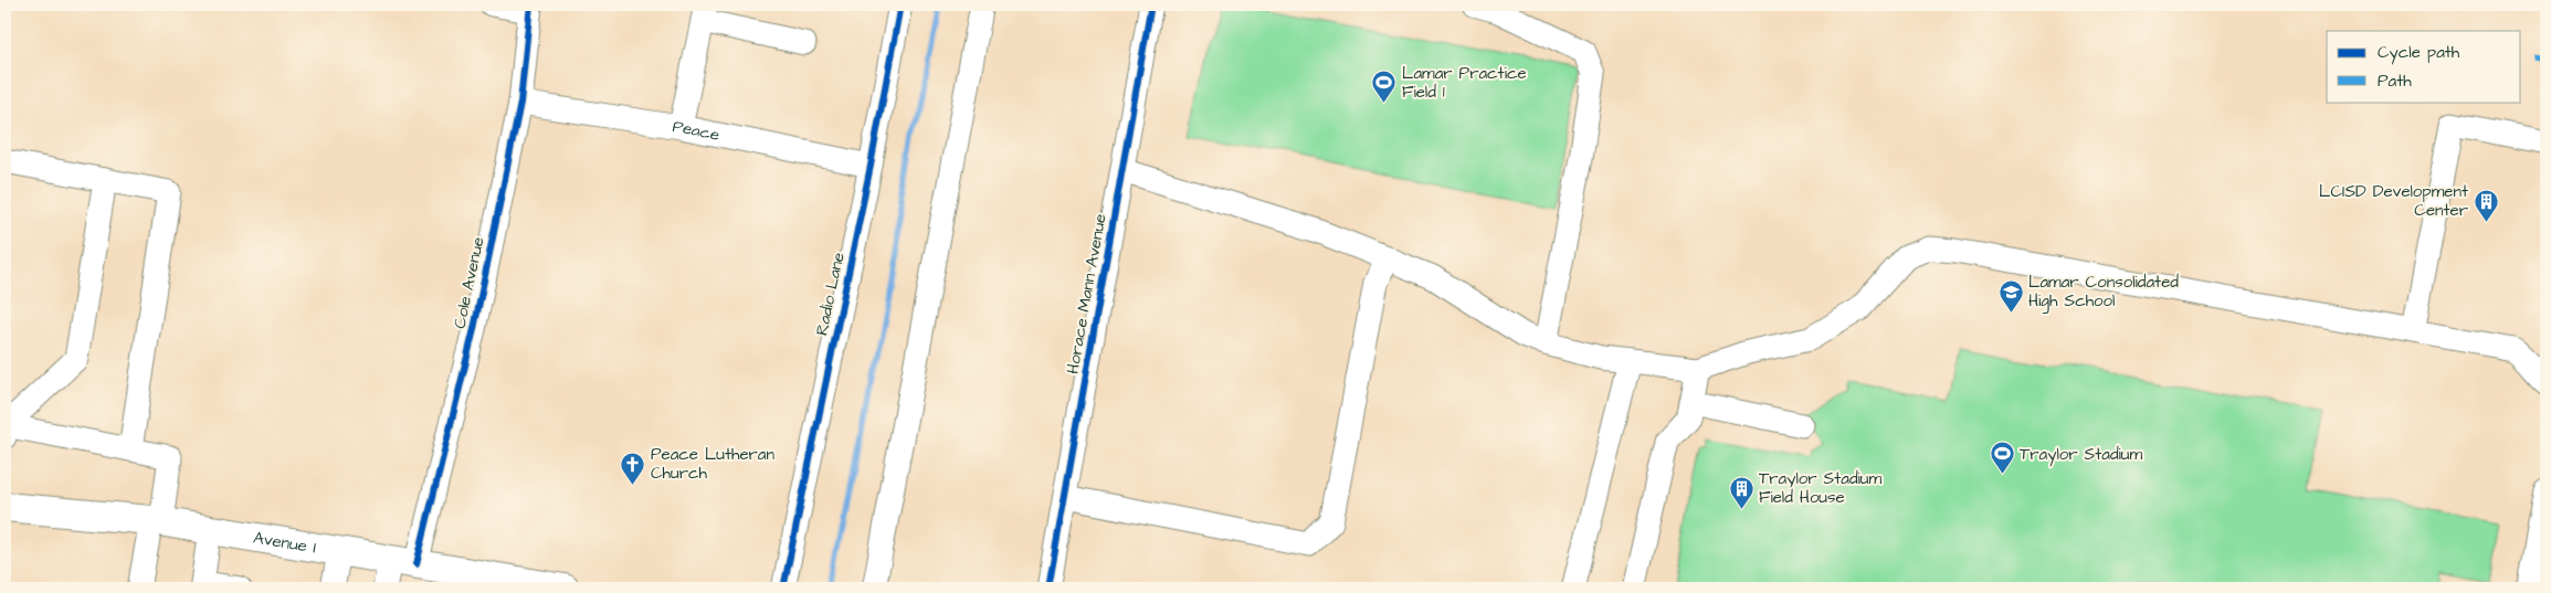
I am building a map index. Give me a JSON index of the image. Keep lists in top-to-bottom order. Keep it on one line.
{"streets":{"main road":["Avenue I"],"street":["Peace","Cole Avenue","Radio Lane","Horace Mann Avenue"]},"crossings":[["Peace","Cole Avenue"],["Peace","Radio Lane"],["Cole Avenue","Avenue I"]],"places":{"sports":["Lamar Practice Field 1","Traylor Stadium"],"building":["LCISD Development Center","Traylor Stadium Field House"],"school or university":["Lamar Consolidated High School"],"church":["Peace Lutheran Church"]},"legend":["Cycle path","Path"]}
